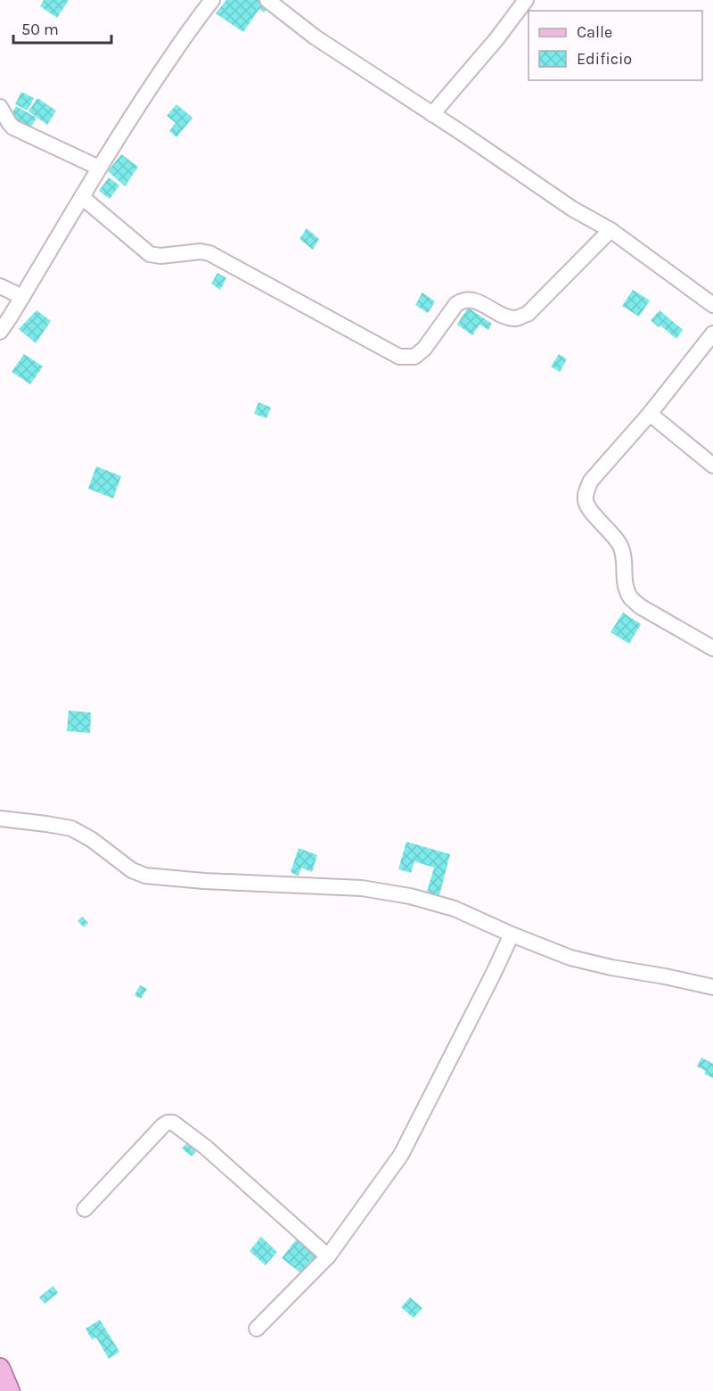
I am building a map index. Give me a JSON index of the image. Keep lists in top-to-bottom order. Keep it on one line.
{"legend":["Calle","Edificio"],"scale_bar":"50 m"}
